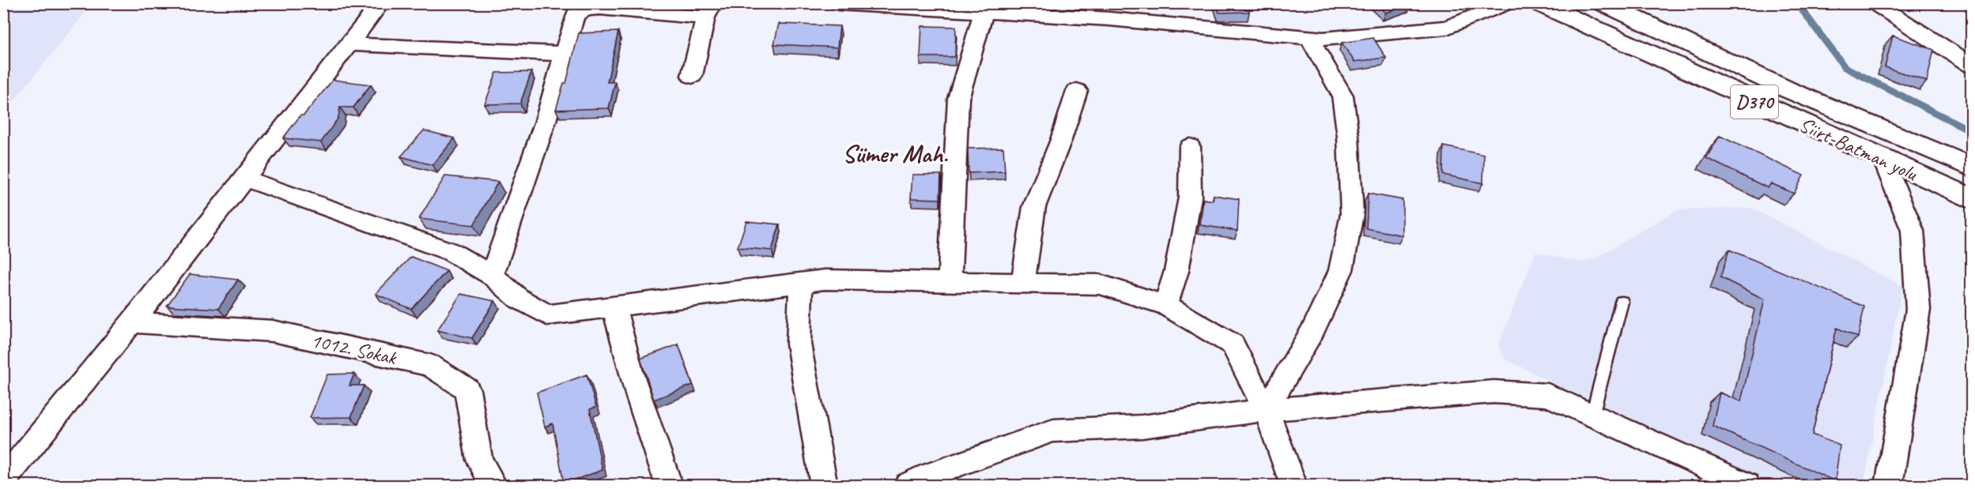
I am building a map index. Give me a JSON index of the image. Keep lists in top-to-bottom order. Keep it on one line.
{"streets":{"highway":["D370","Siirt-Batman yolu"],"street":["1012. Sokak"]},"districts":["Sümer Mah."]}
